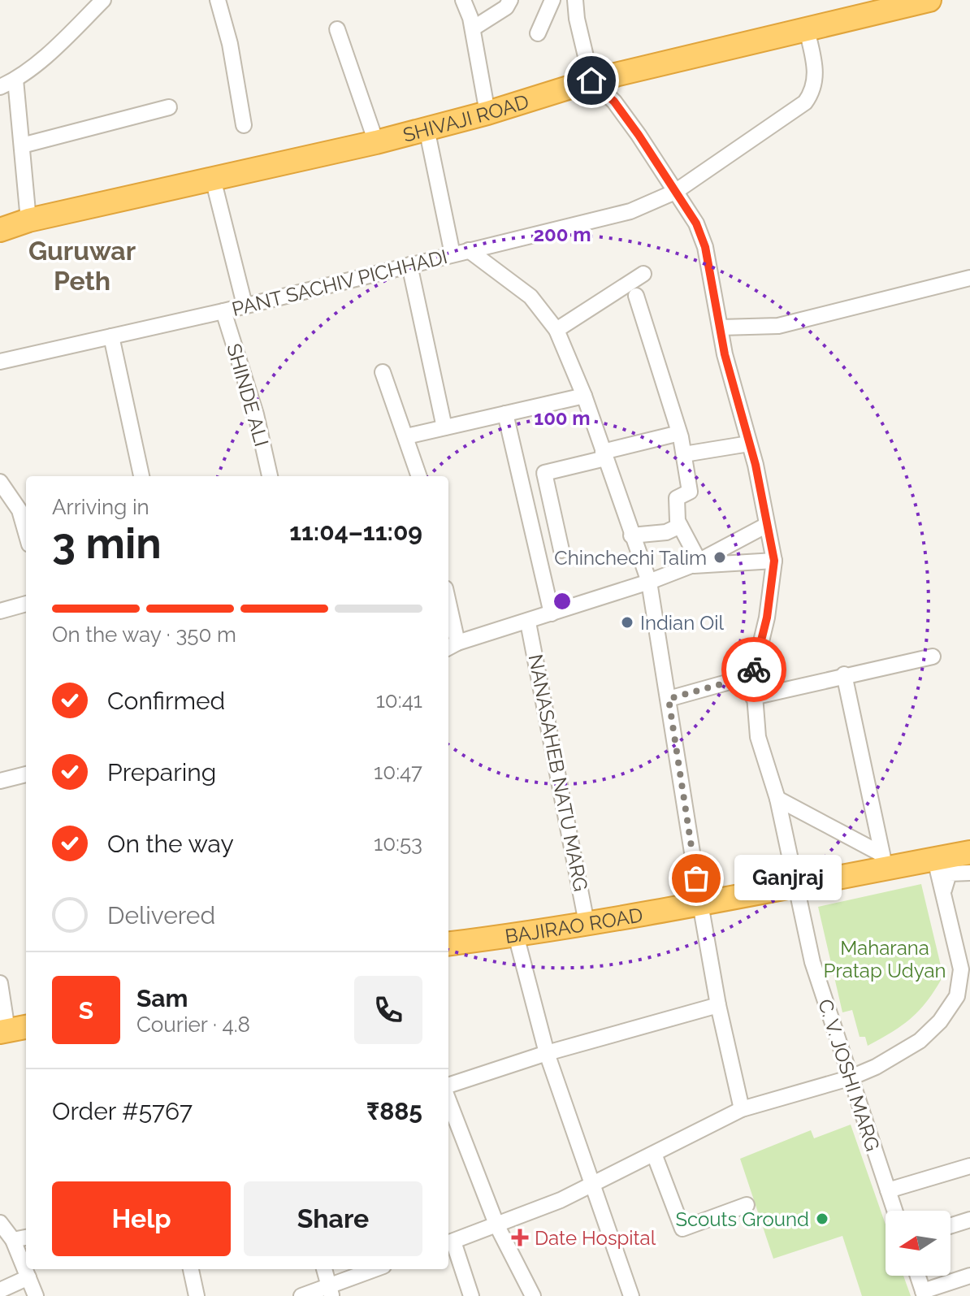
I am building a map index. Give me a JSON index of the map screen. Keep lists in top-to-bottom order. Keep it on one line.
{"streets":{"highway":["SHIVAJI ROAD","BAJIRAO ROAD"],"street":["PANT SACHIV PICHHADI","SHINDE ALI","NANASAHEB NATU MARG","C. V. JOSHI MARG"]},"crossings":[["SHIVAJI ROAD","PANT SACHIV PICHHADI"],["SHIVAJI ROAD","C. V. JOSHI MARG"],["PANT SACHIV PICHHADI","SHINDE ALI"],["PANT SACHIV PICHHADI","C. V. JOSHI MARG"],["NANASAHEB NATU MARG","BAJIRAO ROAD"],["BAJIRAO ROAD","C. V. JOSHI MARG"]],"districts":["Guruwar Peth"],"parks":["Maharana Pratap Udyan"],"places":{"other":["Chinchechi Talim","Indian Oil","Ganjraj","Scouts Ground"],"health":["Date Hospital"]},"north":"left","page":{"heading":["3 min","Arriving in","11:04–11:09"],"panel":["Sam","Courier · 4.8","Order #5767","₹885"],"bar":"On the way · 350 m","list":[["Confirmed","10:41"],["Preparing","10:47"],["On the way","10:53"],"Delivered"],"bubble":"Ganjraj","round":"S","buttons":["Help","Share"]},"rings":["200 m","100 m"]}
